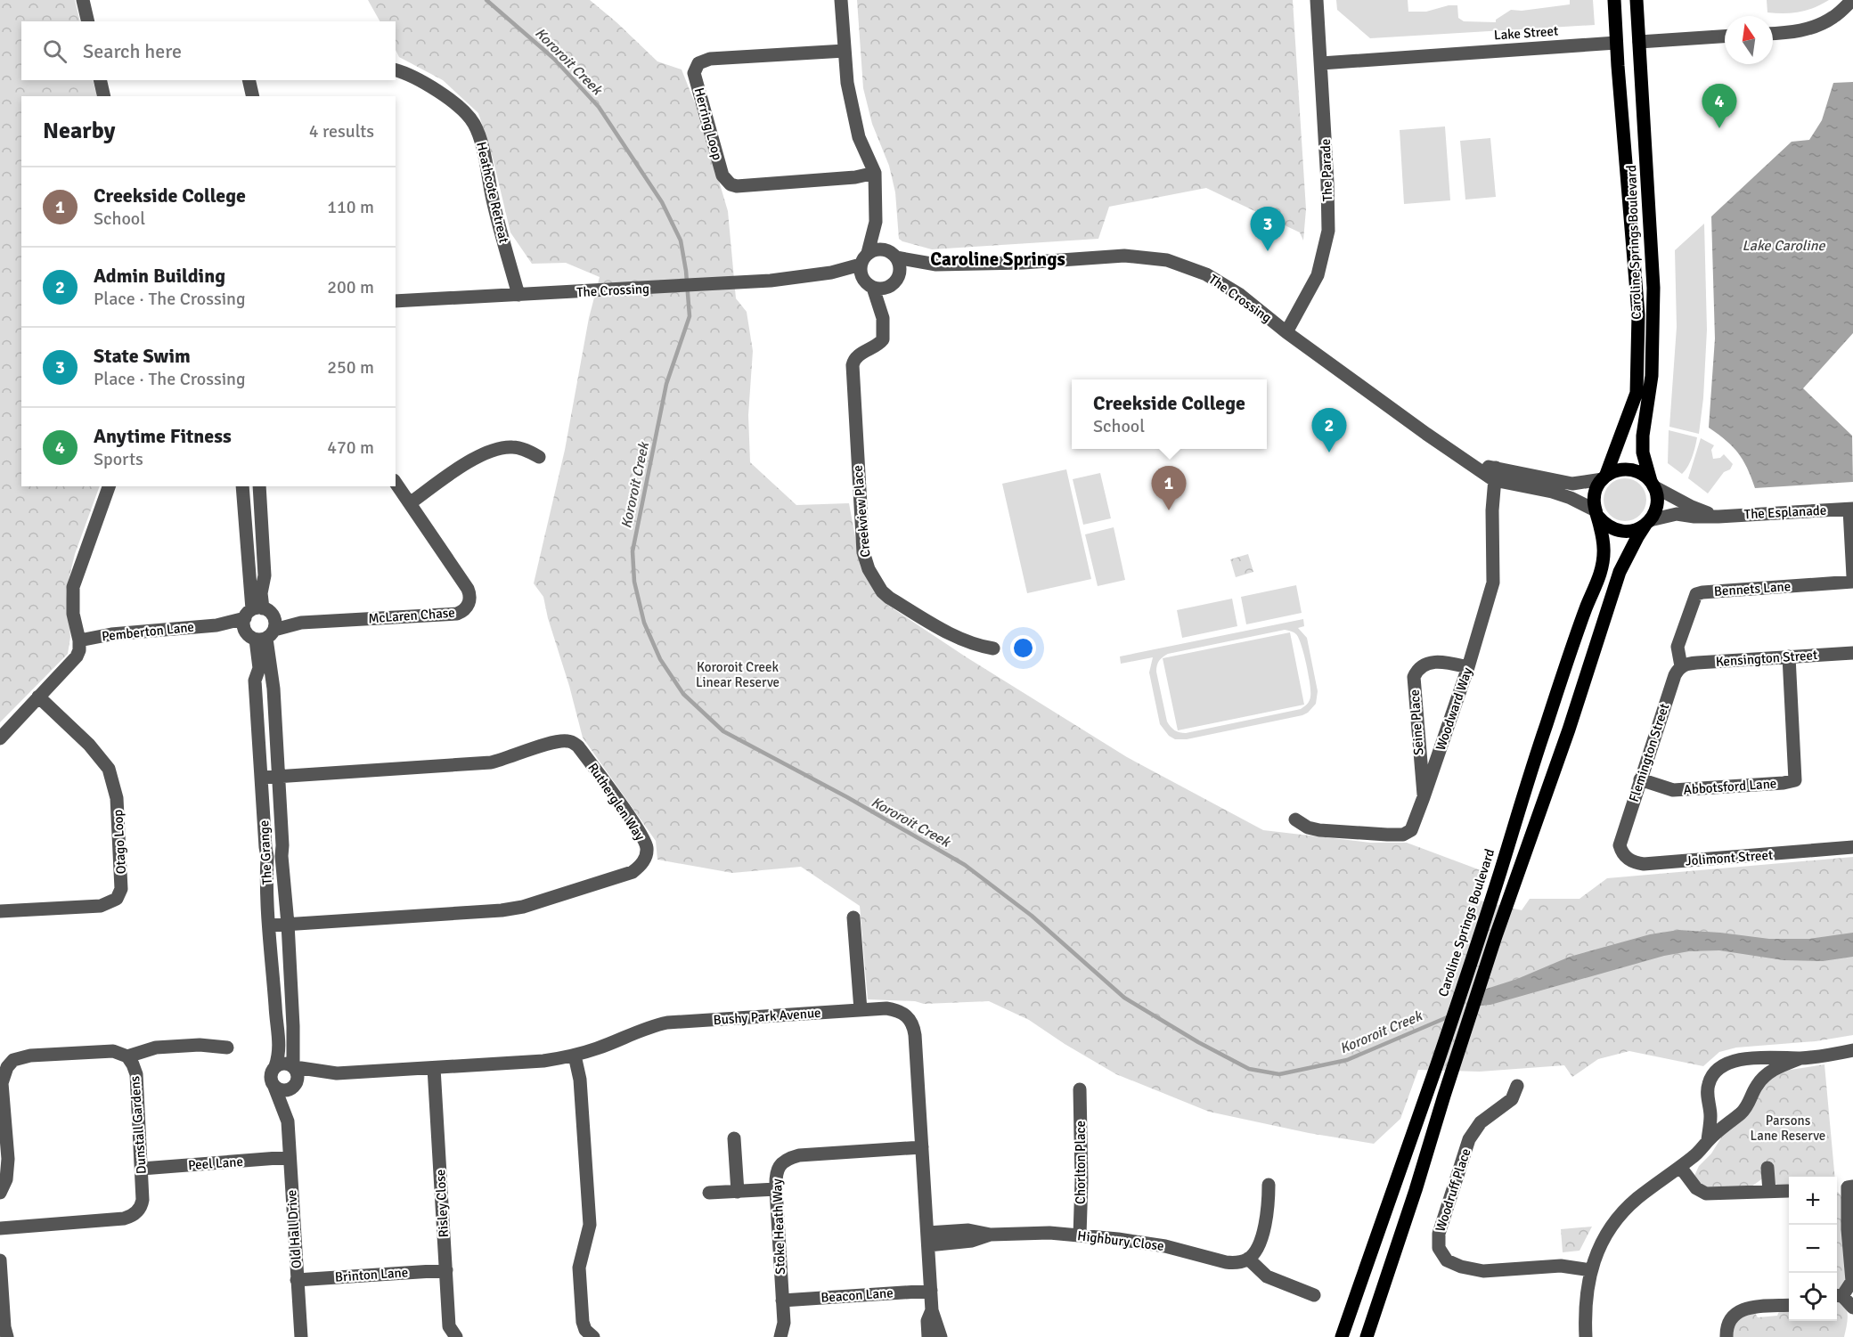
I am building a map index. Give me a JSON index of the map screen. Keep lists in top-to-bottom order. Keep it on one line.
{"streets":{"main road":["Lake Street","Caroline Springs Boulevard"],"street":["Herring Loop","The Parade","Heathcote Retreat","The Crossing","Creekview Place","The Esplanade","Bennets Lane","McLaren Chase","Pemberton Lane","Kensington Street","Woodward Way","Seine Place","Flemington Street","Abbotsford Lane","Rutherglen Way","Otago Loop","The Grange","Jolimont Street","Bushy Park Avenue","Dunstall Gardens","Chorlton Place","Peel Lane","Woodruff Place","Risley Close","Stoke Heath Way","Old Hall Drive","Highbury Close","Brinton Lane","Beacon Lane"]},"crossings":[["Lake Street","The Parade"],["Lake Street","Caroline Springs Boulevard"],["The Parade","The Crossing"],["Heathcote Retreat","The Crossing"],["Caroline Springs Boulevard","The Crossing"],["Caroline Springs Boulevard","The Esplanade"],["The Crossing","Creekview Place"],["The Crossing","The Esplanade"],["The Crossing","Woodward Way"],["Bennets Lane","Kensington Street"],["Bennets Lane","Flemington Street"],["McLaren Chase","The Grange"],["Kensington Street","Flemington Street"],["Kensington Street","Abbotsford Lane"],["Woodward Way","Seine Place"],["Flemington Street","Abbotsford Lane"],["Flemington Street","Jolimont Street"],["Rutherglen Way","The Grange"],["The Grange","Bushy Park Avenue"],["The Grange","Old Hall Drive"],["Bushy Park Avenue","Risley Close"],["Bushy Park Avenue","Stoke Heath Way"],["Bushy Park Avenue","Old Hall Drive"],["Bushy Park Avenue","Highbury Close"],["Bushy Park Avenue","Beacon Lane"],["Dunstall Gardens","Peel Lane"],["Chorlton Place","Highbury Close"],["Peel Lane","Old Hall Drive"],["Risley Close","Brinton Lane"],["Stoke Heath Way","Beacon Lane"],["Old Hall Drive","Brinton Lane"]],"districts":["Caroline Springs"],"water":["Kororoit Creek","Lake Caroline"],"parks":["Kororoit Creek Linear Reserve","Parsons Lane Reserve"],"north":"top","page":{"search":"Search here","pins":["4","3","2","1"],"heading":["Nearby","4 results"],"list":[{"mark":"1","name":"Creekside College","note":"School","value":"110 m"},{"mark":"2","name":"Admin Building","note":"Place · The Crossing","value":"200 m"},{"mark":"3","name":"State Swim","note":"Place · The Crossing","value":"250 m"},{"mark":"4","name":"Anytime Fitness","note":"Sports","value":"470 m"}],"popup":["Creekside College","School"],"map_buttons":["+","−"]}}
